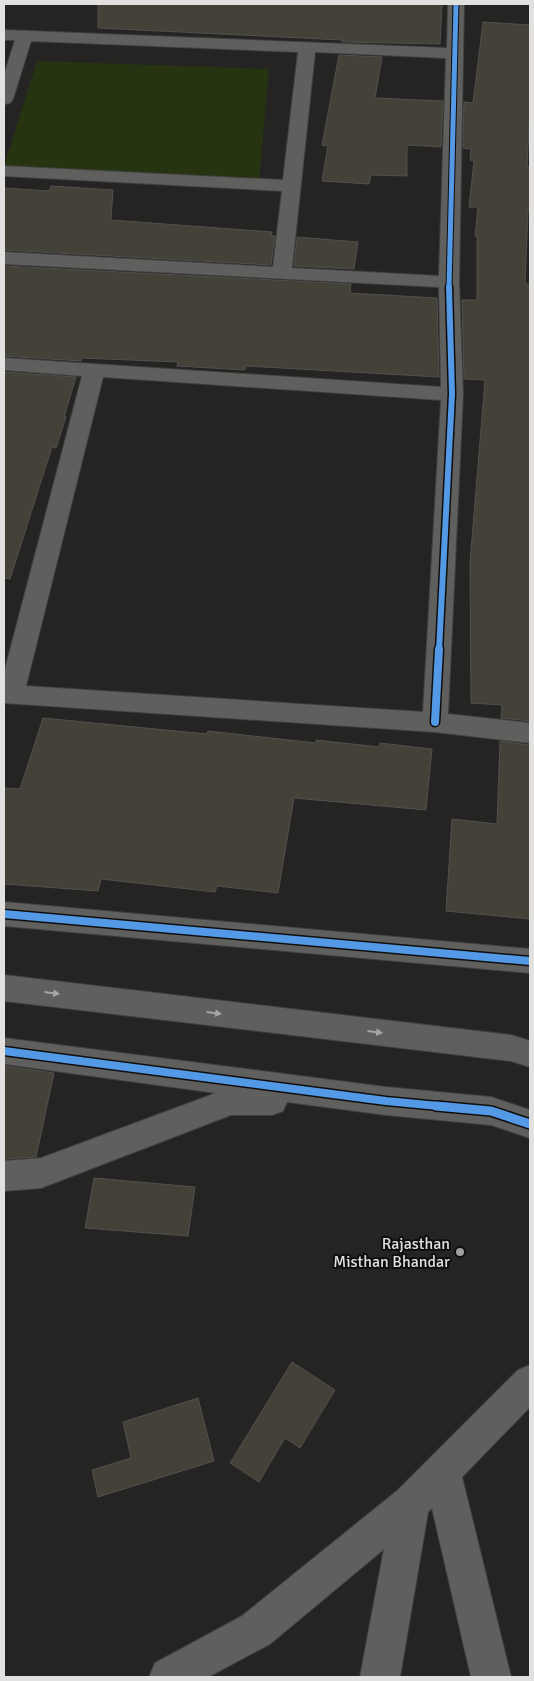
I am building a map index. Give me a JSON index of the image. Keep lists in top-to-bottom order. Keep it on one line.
{"places":["Rajasthan Misthan Bhandar"]}
